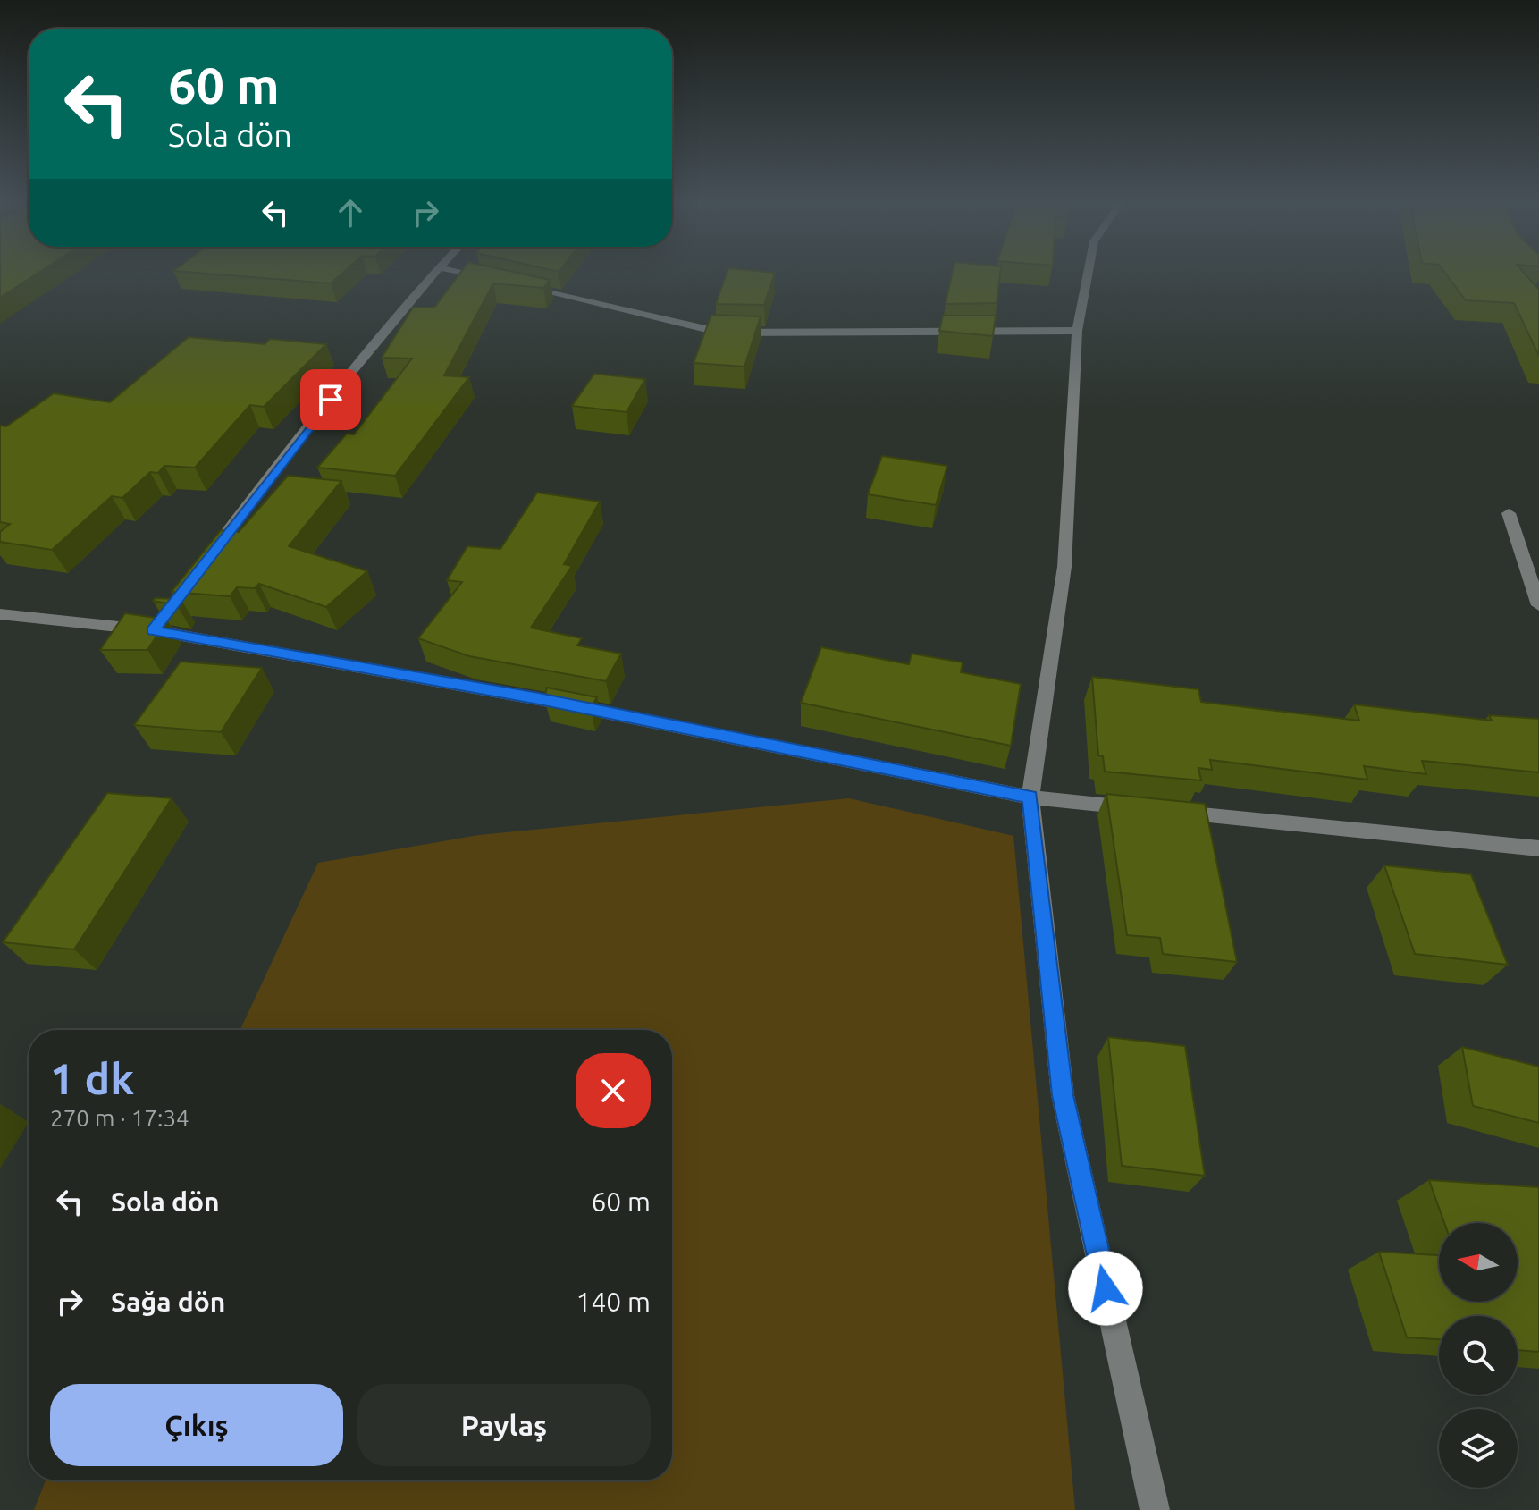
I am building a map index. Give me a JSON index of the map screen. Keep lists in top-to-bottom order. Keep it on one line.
{"north":"left","page":{"turn":["60 m","Sola dön"],"heading":["1 dk","270 m · 17:34"],"list":[{"name":"Sola dön","value":"60 m"},{"name":"Sağa dön","value":"140 m"}],"buttons":["Çıkış","Paylaş"]}}
